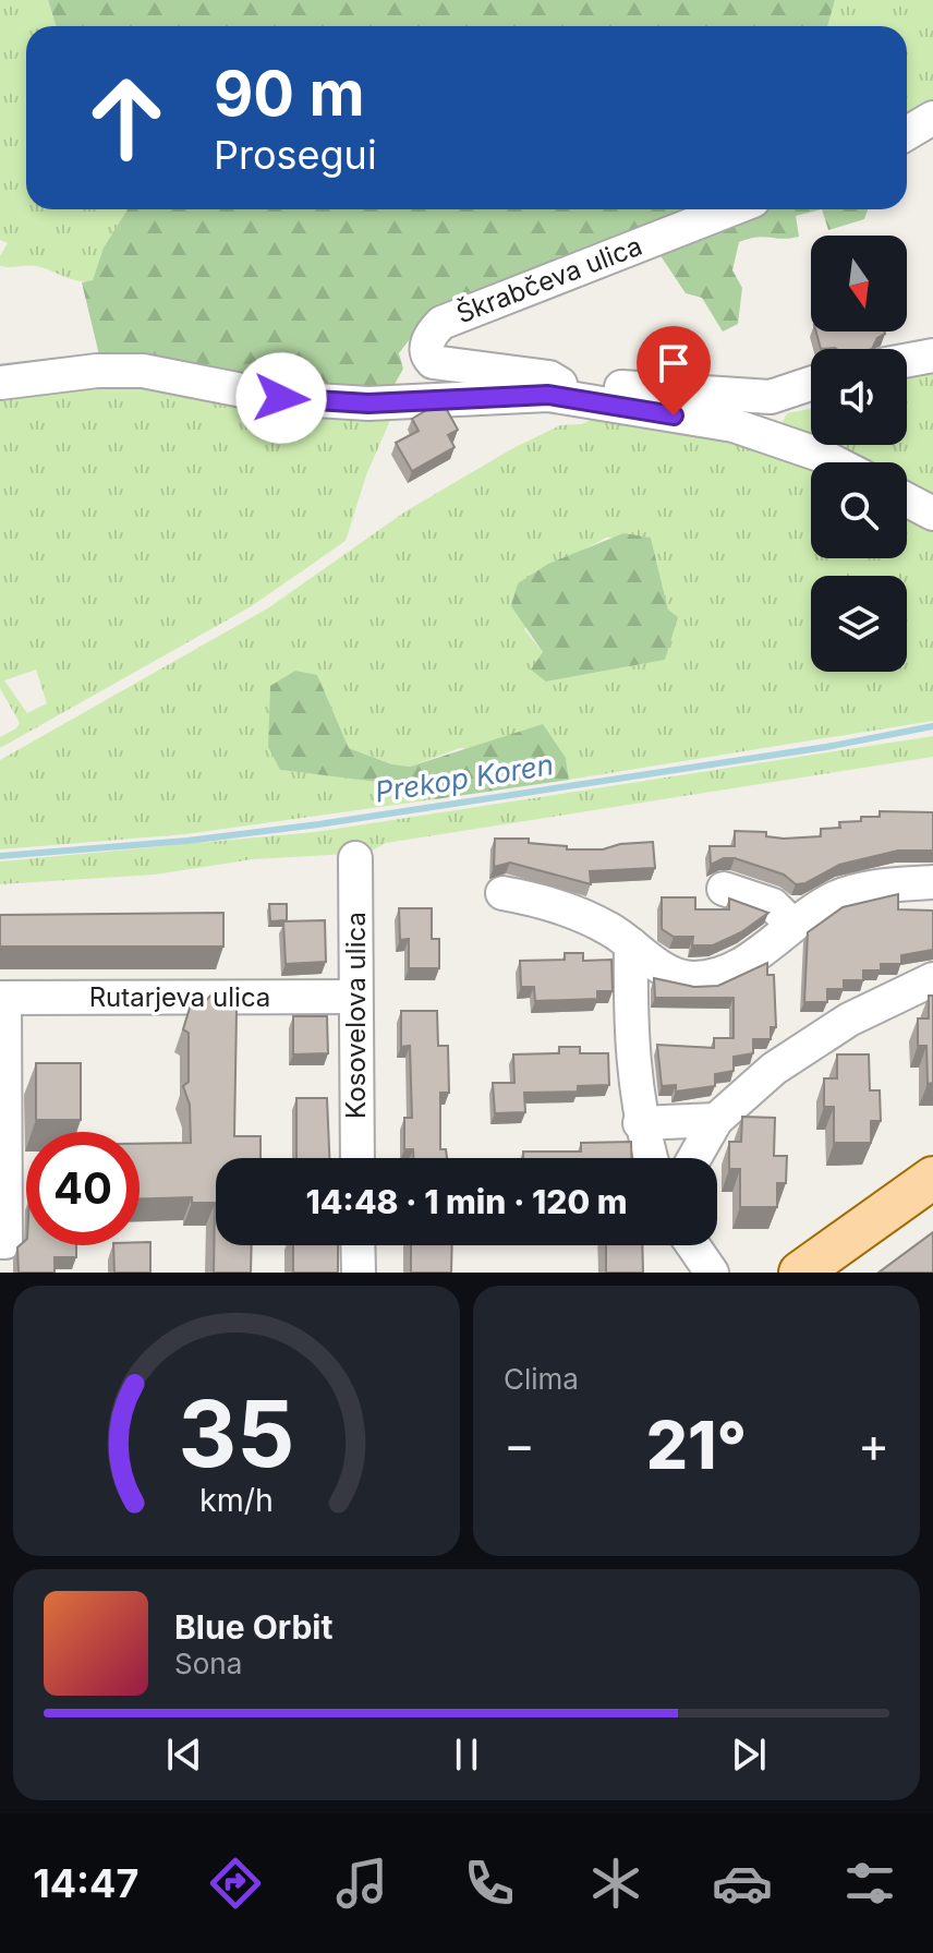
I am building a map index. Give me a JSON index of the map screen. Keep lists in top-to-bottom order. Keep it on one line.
{"streets":{"street":["Škrabčeva ulica","Rutarjeva ulica","Kosovelova ulica"]},"crossings":[["Rutarjeva ulica","Kosovelova ulica"]],"water":["Prekop Koren"],"north":"bottom","page":{"turn":["90 m","Prosegui"],"limit":"40","trip":"14:48 · 1 min · 120 m","tile":"Clima","heat":["−","21°","+"],"song":["Blue Orbit","Sona"],"tabs":"14:47","gauge":["35","km/h"]}}
